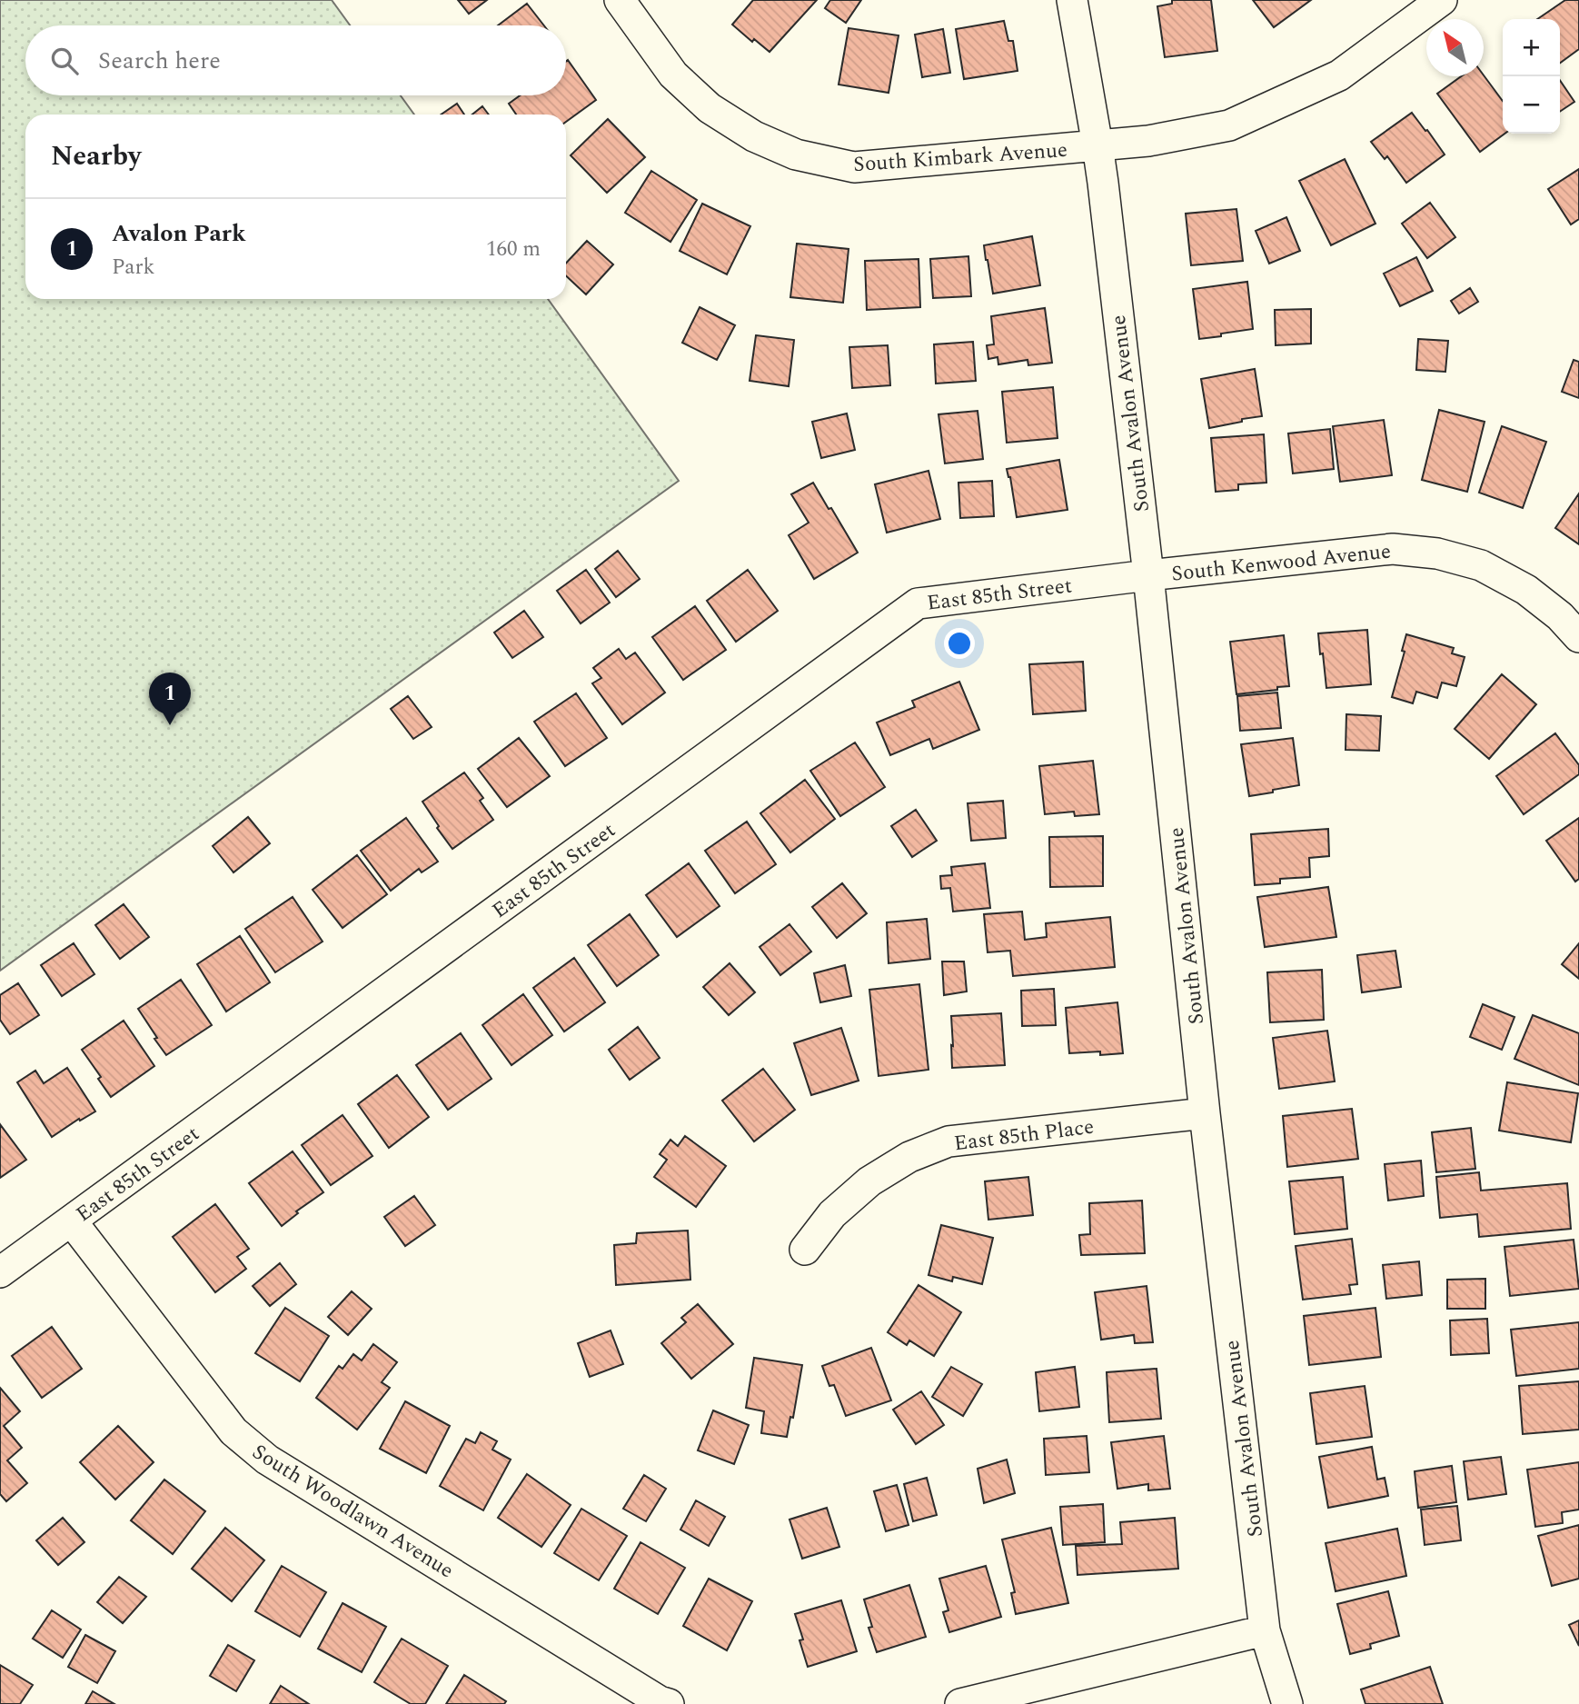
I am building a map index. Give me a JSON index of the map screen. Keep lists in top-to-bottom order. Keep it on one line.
{"streets":{"street":["South Kimbark Avenue","South Avalon Avenue","South Kenwood Avenue","East 85th Street","East 85th Place","South Woodlawn Avenue"]},"crossings":[["South Kimbark Avenue","South Avalon Avenue"],["South Avalon Avenue","South Kenwood Avenue"],["South Avalon Avenue","East 85th Street"],["South Avalon Avenue","East 85th Place"],["South Kenwood Avenue","East 85th Street"],["East 85th Street","South Woodlawn Avenue"]],"north":"top left","page":{"map_buttons":["+","−"],"search":"Search here","heading":"Nearby","list":[{"mark":"1","name":"Avalon Park","note":"Park","value":"160 m"}],"pins":"1"}}
